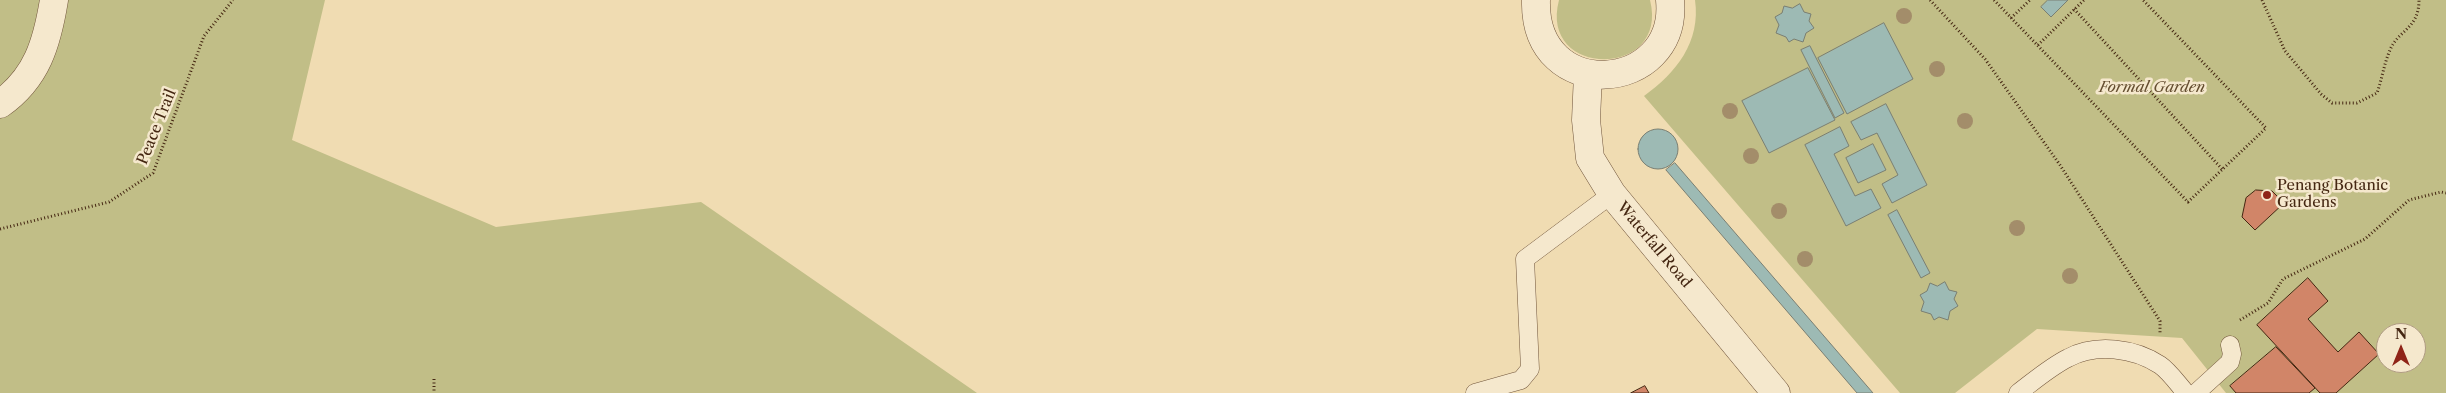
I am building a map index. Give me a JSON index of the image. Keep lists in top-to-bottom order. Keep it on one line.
{"streets":{"street":["Waterfall Road"],"path":["Peace Trail"]},"parks":["Formal Garden"],"places":["Penang Botanic Gardens"],"north":"top"}
